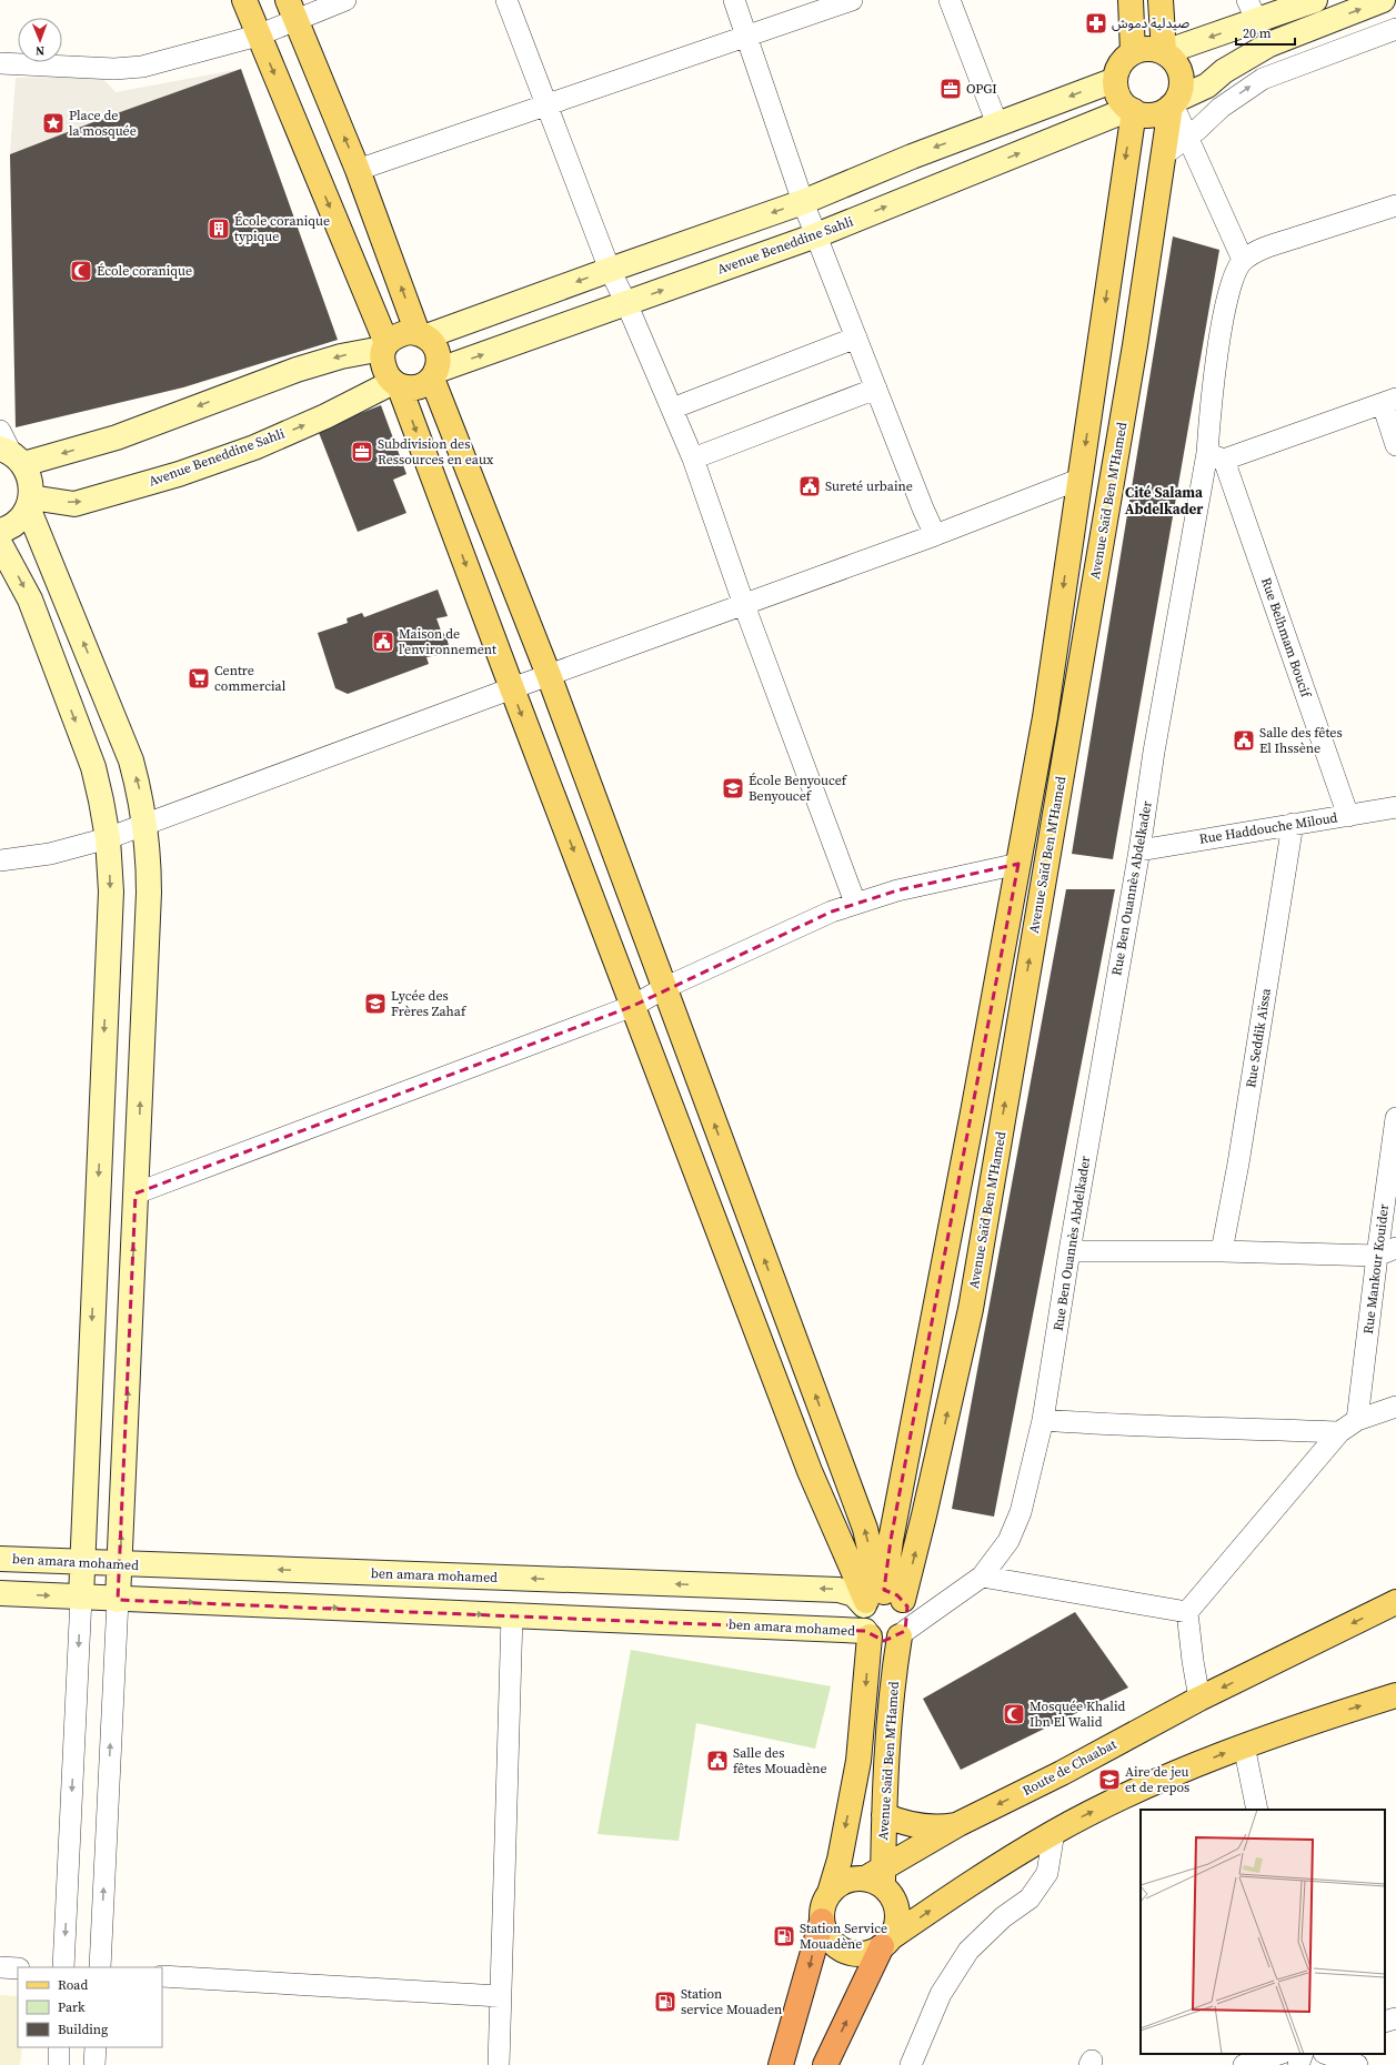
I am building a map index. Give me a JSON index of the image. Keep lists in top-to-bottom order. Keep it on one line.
{"streets":{"main road":["Avenue Saïd Ben M'Hamed","Route de Chaabat"],"street":["Avenue Beneddine Sahli","Rue Belhmam Boucif","Rue Haddouche Miloud","Rue Ben Ouannès Abdelkader","Rue Seddik Aïssa","Rue Mankour Kouider","ben amara mohamed"]},"crossings":[["Avenue Beneddine Sahli","Avenue Saïd Ben M'Hamed"],["Avenue Saïd Ben M'Hamed","Rue Ben Ouannès Abdelkader"],["Avenue Saïd Ben M'Hamed","ben amara mohamed"],["Avenue Saïd Ben M'Hamed","Route de Chaabat"],["Rue Belhmam Boucif","Rue Haddouche Miloud"],["Rue Belhmam Boucif","Rue Ben Ouannès Abdelkader"],["Rue Haddouche Miloud","Rue Ben Ouannès Abdelkader"],["Rue Haddouche Miloud","Rue Seddik Aïssa"],["Rue Ben Ouannès Abdelkader","ben amara mohamed"]],"districts":["Cité Salama Abdelkader"],"places":{"pharmacy":["صيدلية دموش"],"office":["OPGI","Subdivision des Ressources en eaux"],"place":["Place de la mosquée"],"building":["École coranique typique"],"mosque":["École coranique","Mosquée Khalid Ibn El Walid"],"public building":["Sureté urbaine","Maison de l'environnement","Salle des fêtes El Ihssène","Salle des fêtes Mouadène"],"supermarket":["Centre commercial"],"school or university":["École Benyoucef Benyoucef","Lycée des Frères Zahaf","Aire de jeu et de repos"],"fuel station":["Station Service Mouadène","Station service Mouaden"]},"legend":["Road","Park","Building"],"scale_bar":"20 m","north":"bottom"}
